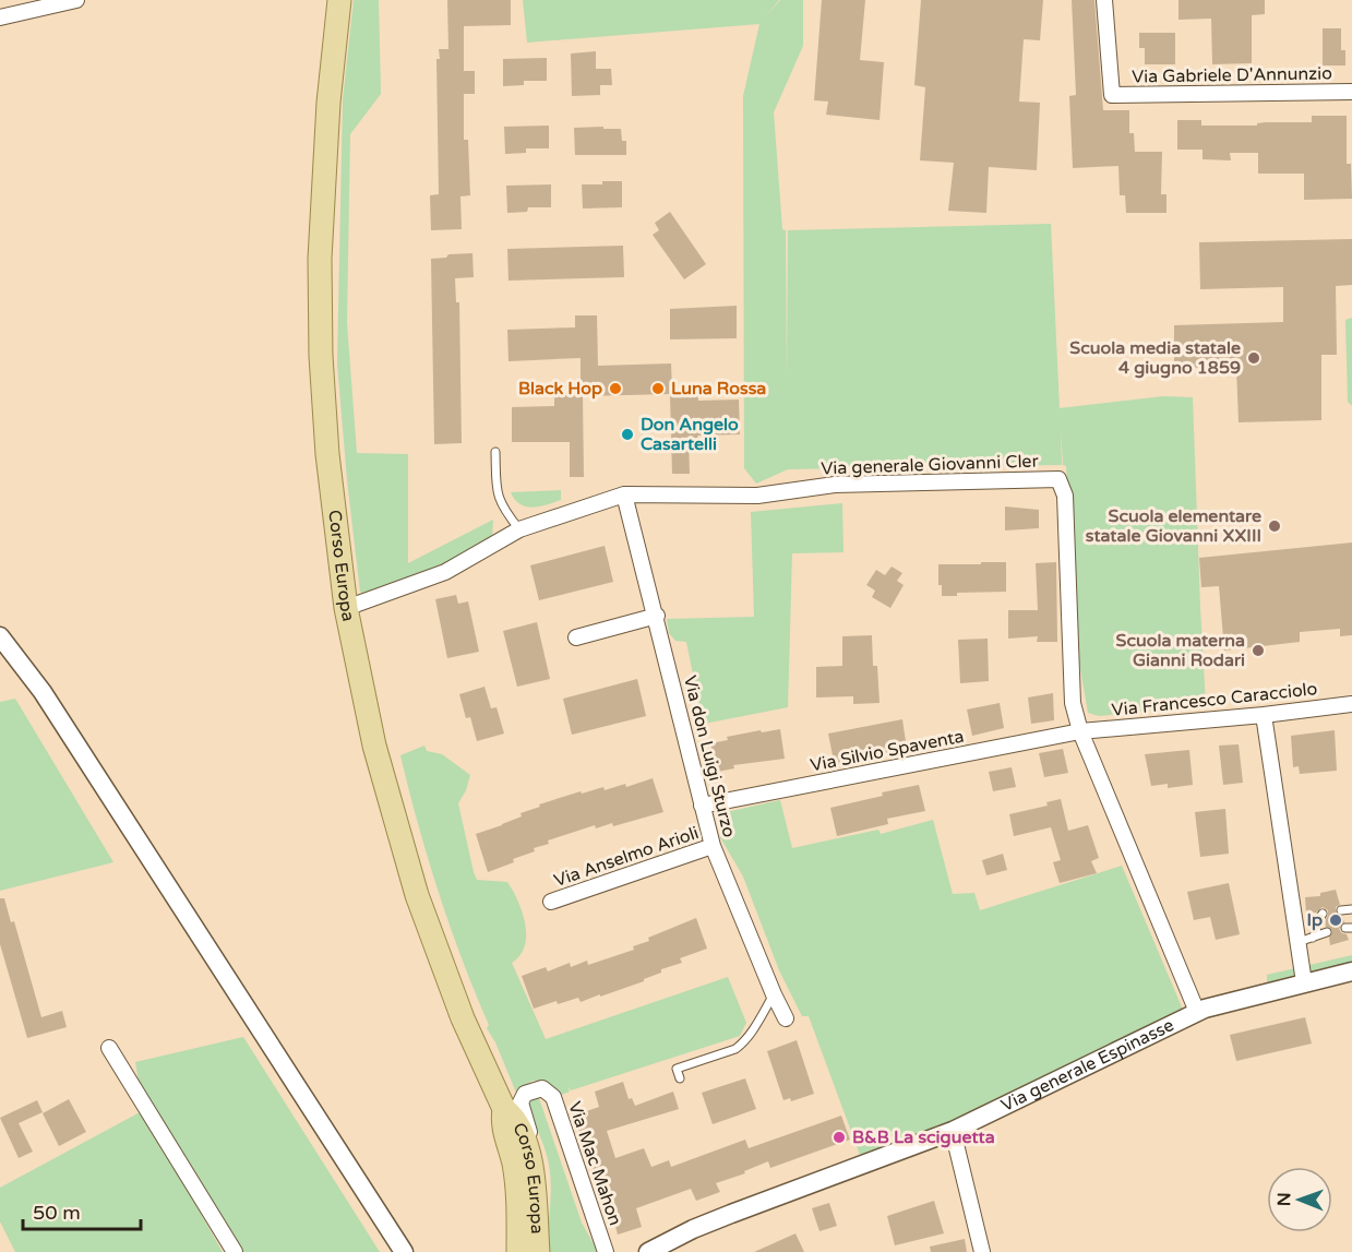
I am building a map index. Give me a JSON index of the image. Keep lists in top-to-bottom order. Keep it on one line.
{"streets":{"main road":["Corso Europa"],"street":["Via Gabriele D'Annunzio","Via generale Giovanni Cler","Via Francesco Caracciolo","Via Silvio Spaventa","Via don Luigi Sturzo","Via Anselmo Arioli","Via generale Espinasse","Via Mac Mahon"]},"crossings":[["Via generale Giovanni Cler","Corso Europa"],["Via generale Giovanni Cler","Via Francesco Caracciolo"],["Via generale Giovanni Cler","Via Silvio Spaventa"],["Via generale Giovanni Cler","Via don Luigi Sturzo"],["Via generale Giovanni Cler","Via generale Espinasse"],["Corso Europa","Via Mac Mahon"],["Via Francesco Caracciolo","Via Silvio Spaventa"],["Via Silvio Spaventa","Via don Luigi Sturzo"],["Via don Luigi Sturzo","Via Anselmo Arioli"]],"places":["Scuola media statale 4 giugno 1859","Black Hop","Luna Rossa","Don Angelo Casartelli","Scuola elementare statale Giovanni XXIII","Scuola materna Gianni Rodari","Ip","B&B La sciguetta"],"scale_bar":"50 m","north":"left"}
